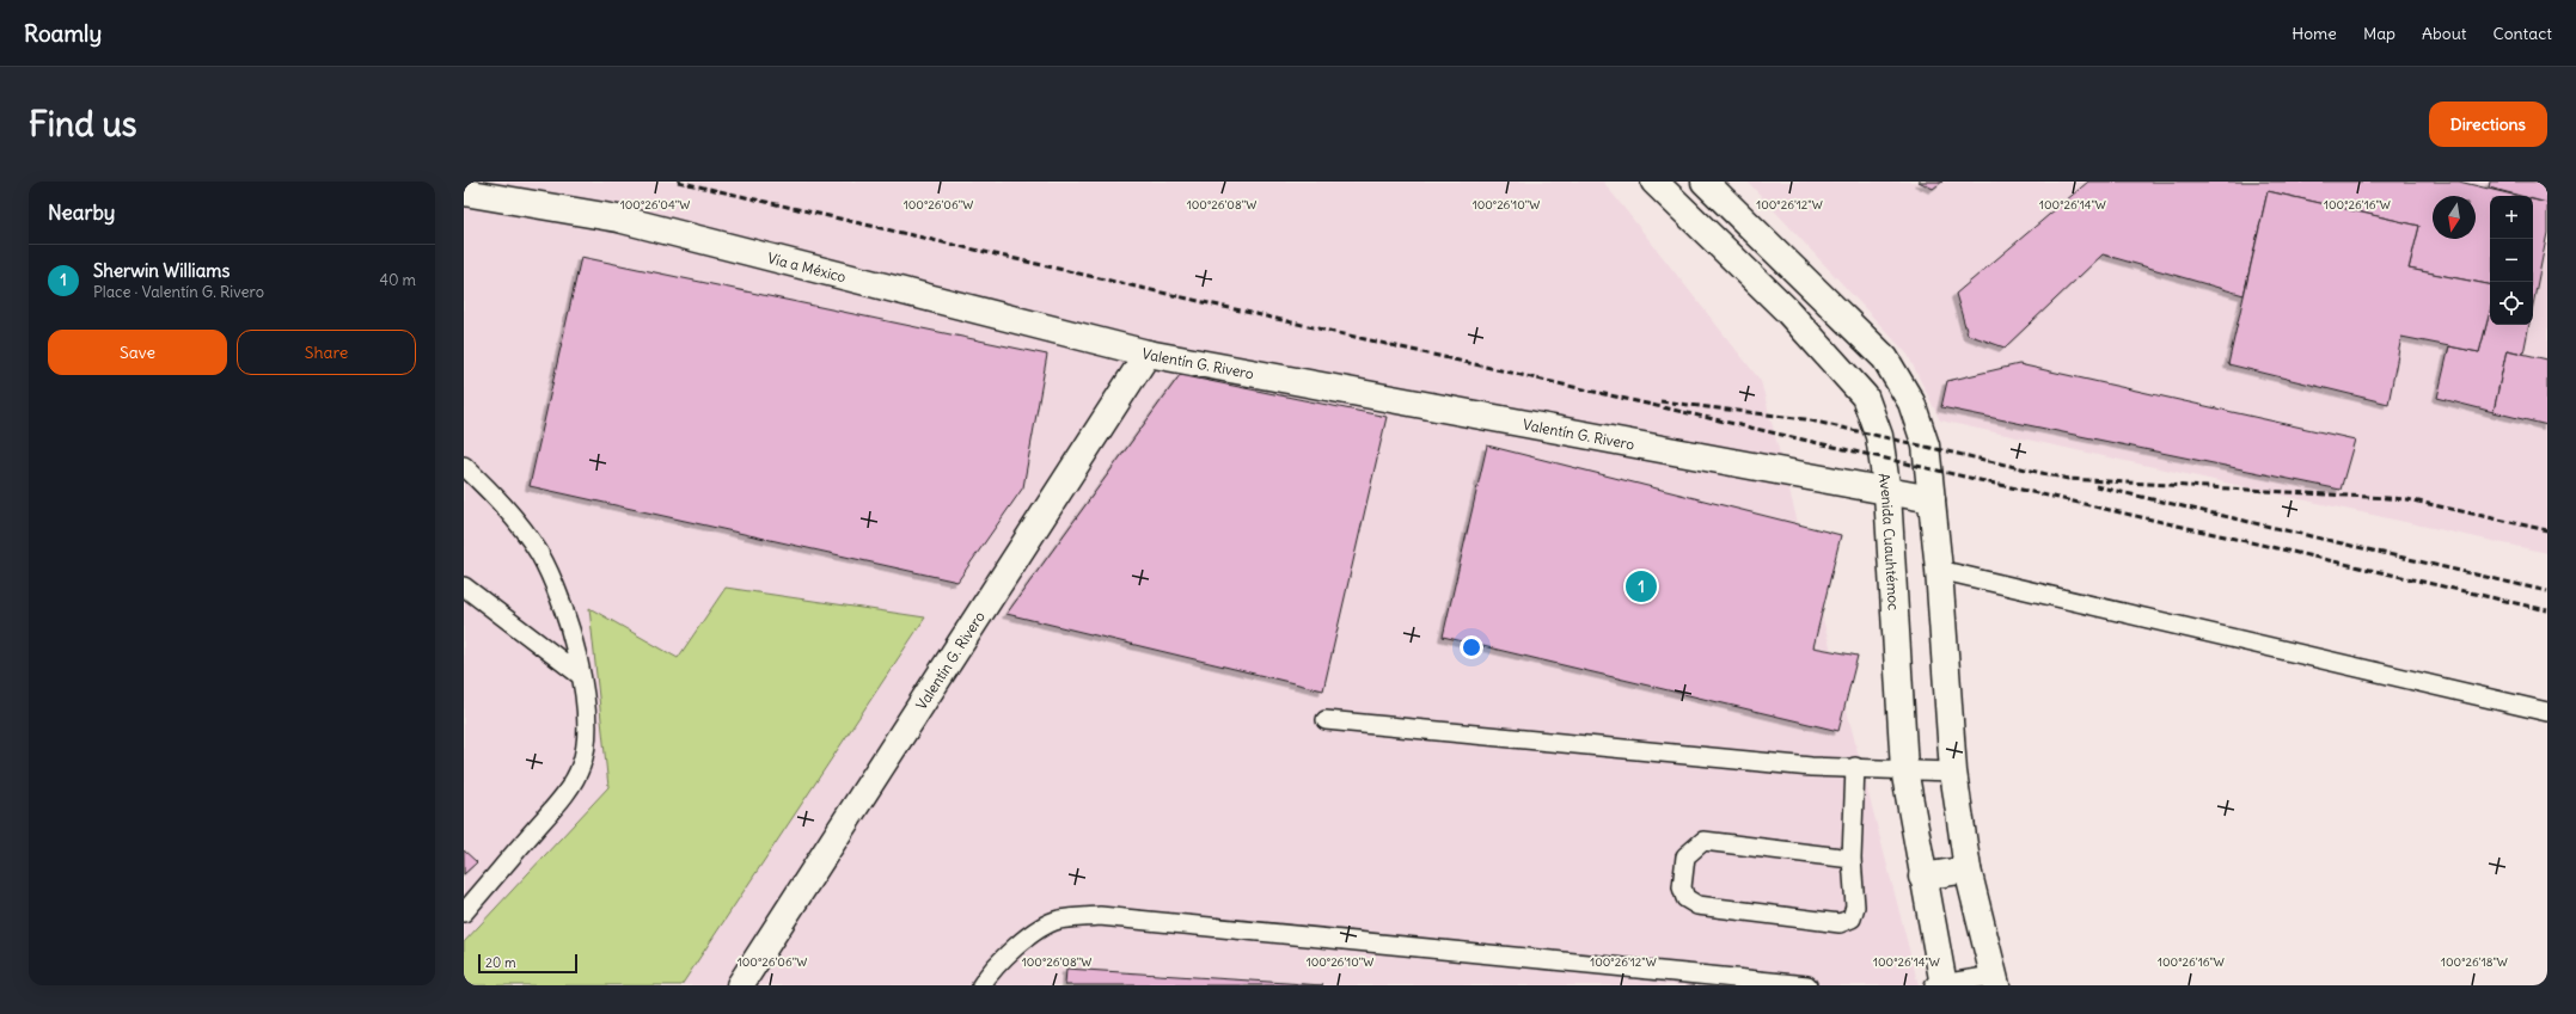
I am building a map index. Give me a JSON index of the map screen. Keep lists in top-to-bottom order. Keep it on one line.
{"streets":{"street":["Vía a México","Valentín G. Rivero","Avenida Cuauhtémoc"]},"crossings":[["Vía a México","Valentín G. Rivero"],["Valentín G. Rivero","Avenida Cuauhtémoc"]],"scale_bar":"20 m","north":"bottom","page":{"header":"Roamly","nav":["Home","Map","About","Contact"],"buttons":["Directions",["Save","Share"]],"title":"Find us","heading":"Nearby","map_buttons":["+","−"],"list":[{"mark":"1","name":"Sherwin Williams","note":"Place · Valentín G. Rivero","value":"40 m"}],"pins":"1","scale":"20 m"},"coordinates":["100°26'04\"W","100°26'06\"W","100°26'08\"W","100°26'10\"W","100°26'12\"W","100°26'14\"W","100°26'16\"W","100°26'18\"W"]}
